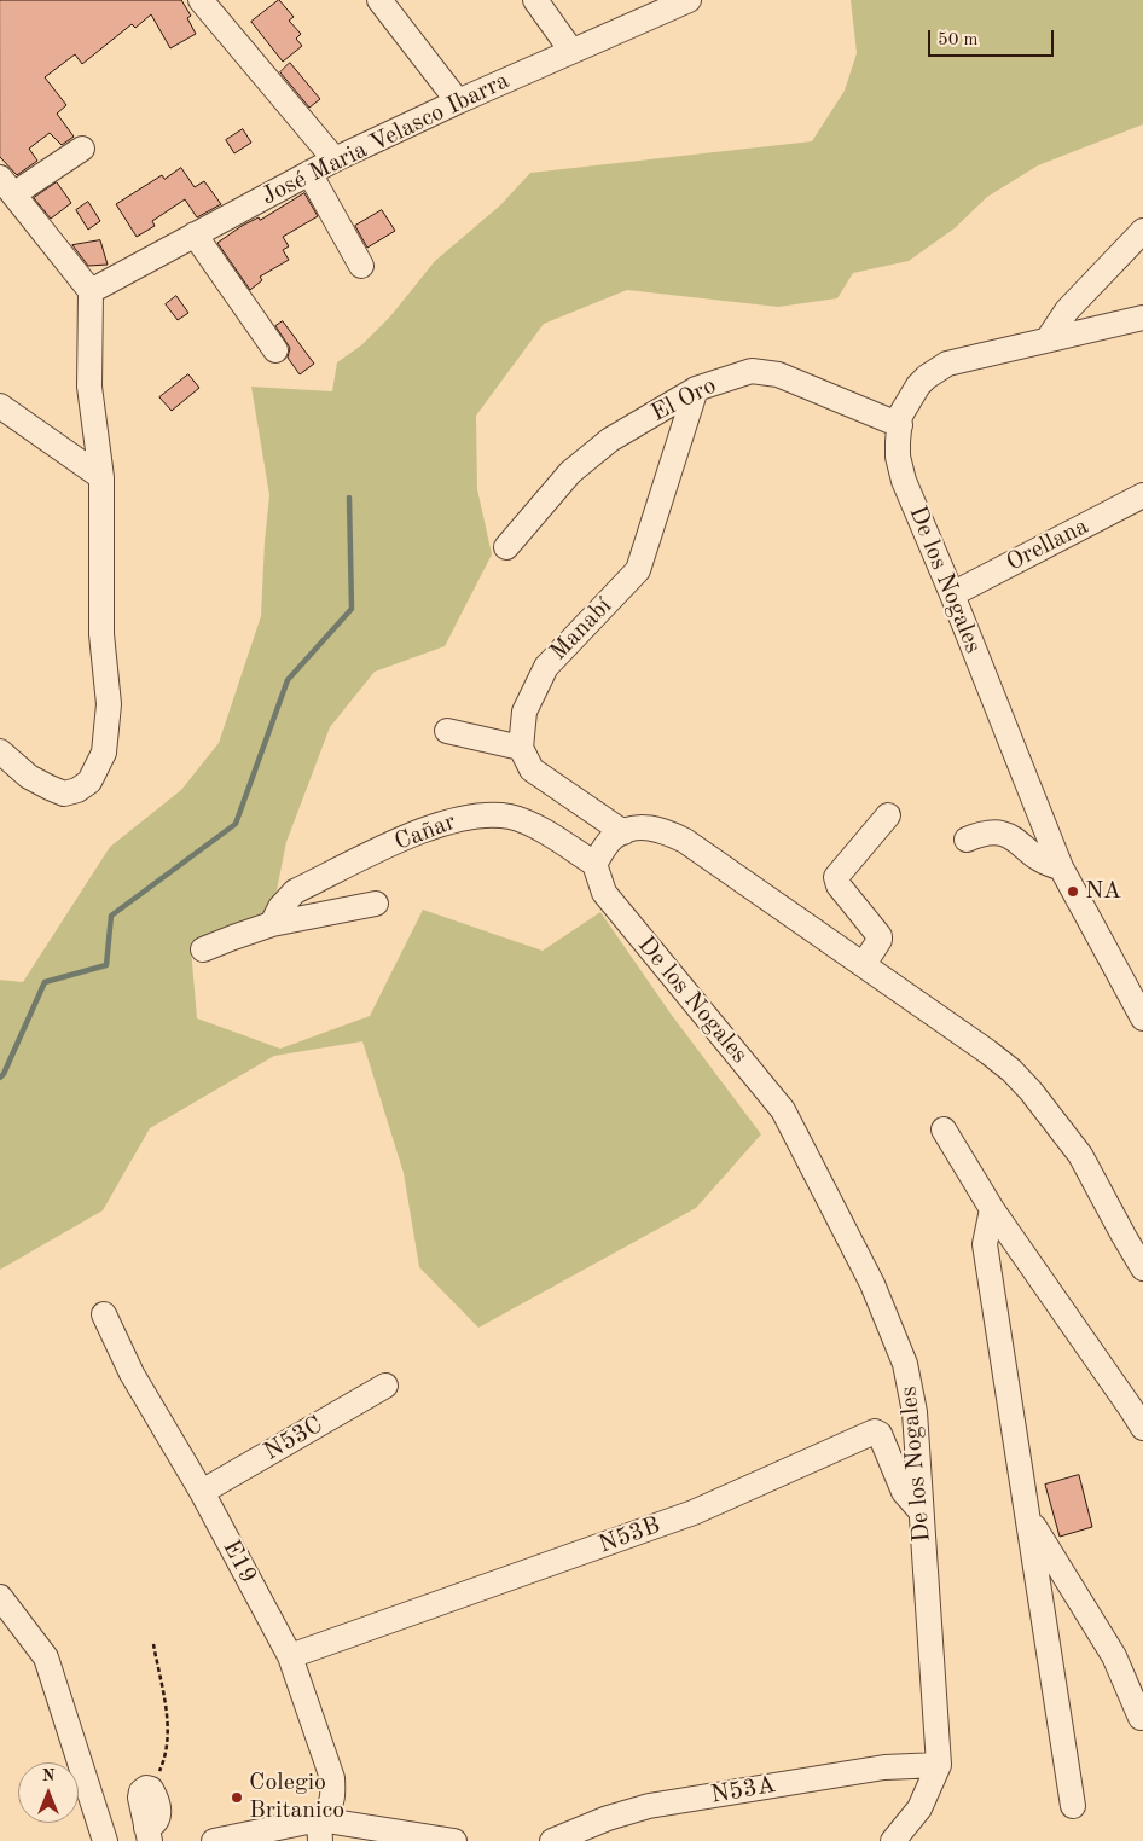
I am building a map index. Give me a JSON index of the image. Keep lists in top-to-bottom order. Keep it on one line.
{"streets":{"street":["José Maria Velasco Ibarra","El Oro","Orellana","De los Nogales","Manabí","Cañar","N53C","N53B","E19","N53A"]},"crossings":[["El Oro","De los Nogales"],["El Oro","Manabí"],["Orellana","De los Nogales"],["De los Nogales","Cañar"],["De los Nogales","N53B"],["De los Nogales","N53A"],["N53C","E19"],["N53B","E19"]],"places":["NA","Colegio Britanico"],"scale_bar":"50 m","north":"top"}
